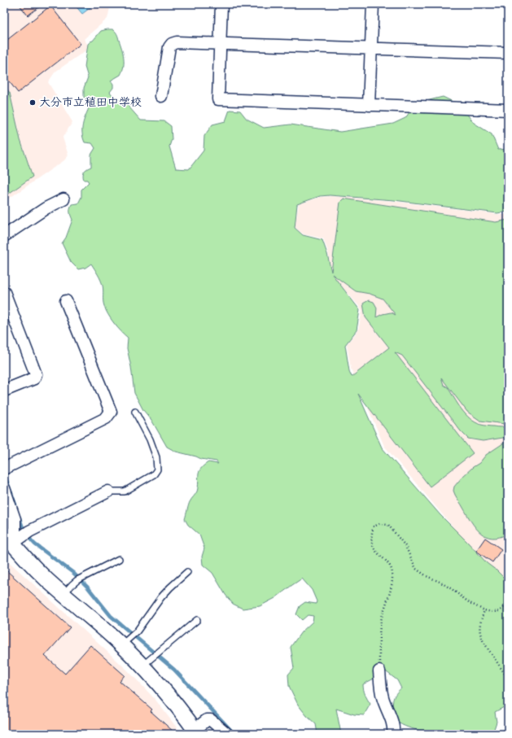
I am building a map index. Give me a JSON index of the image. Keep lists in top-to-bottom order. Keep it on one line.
{"places":["大分市立稙田中学校"]}
